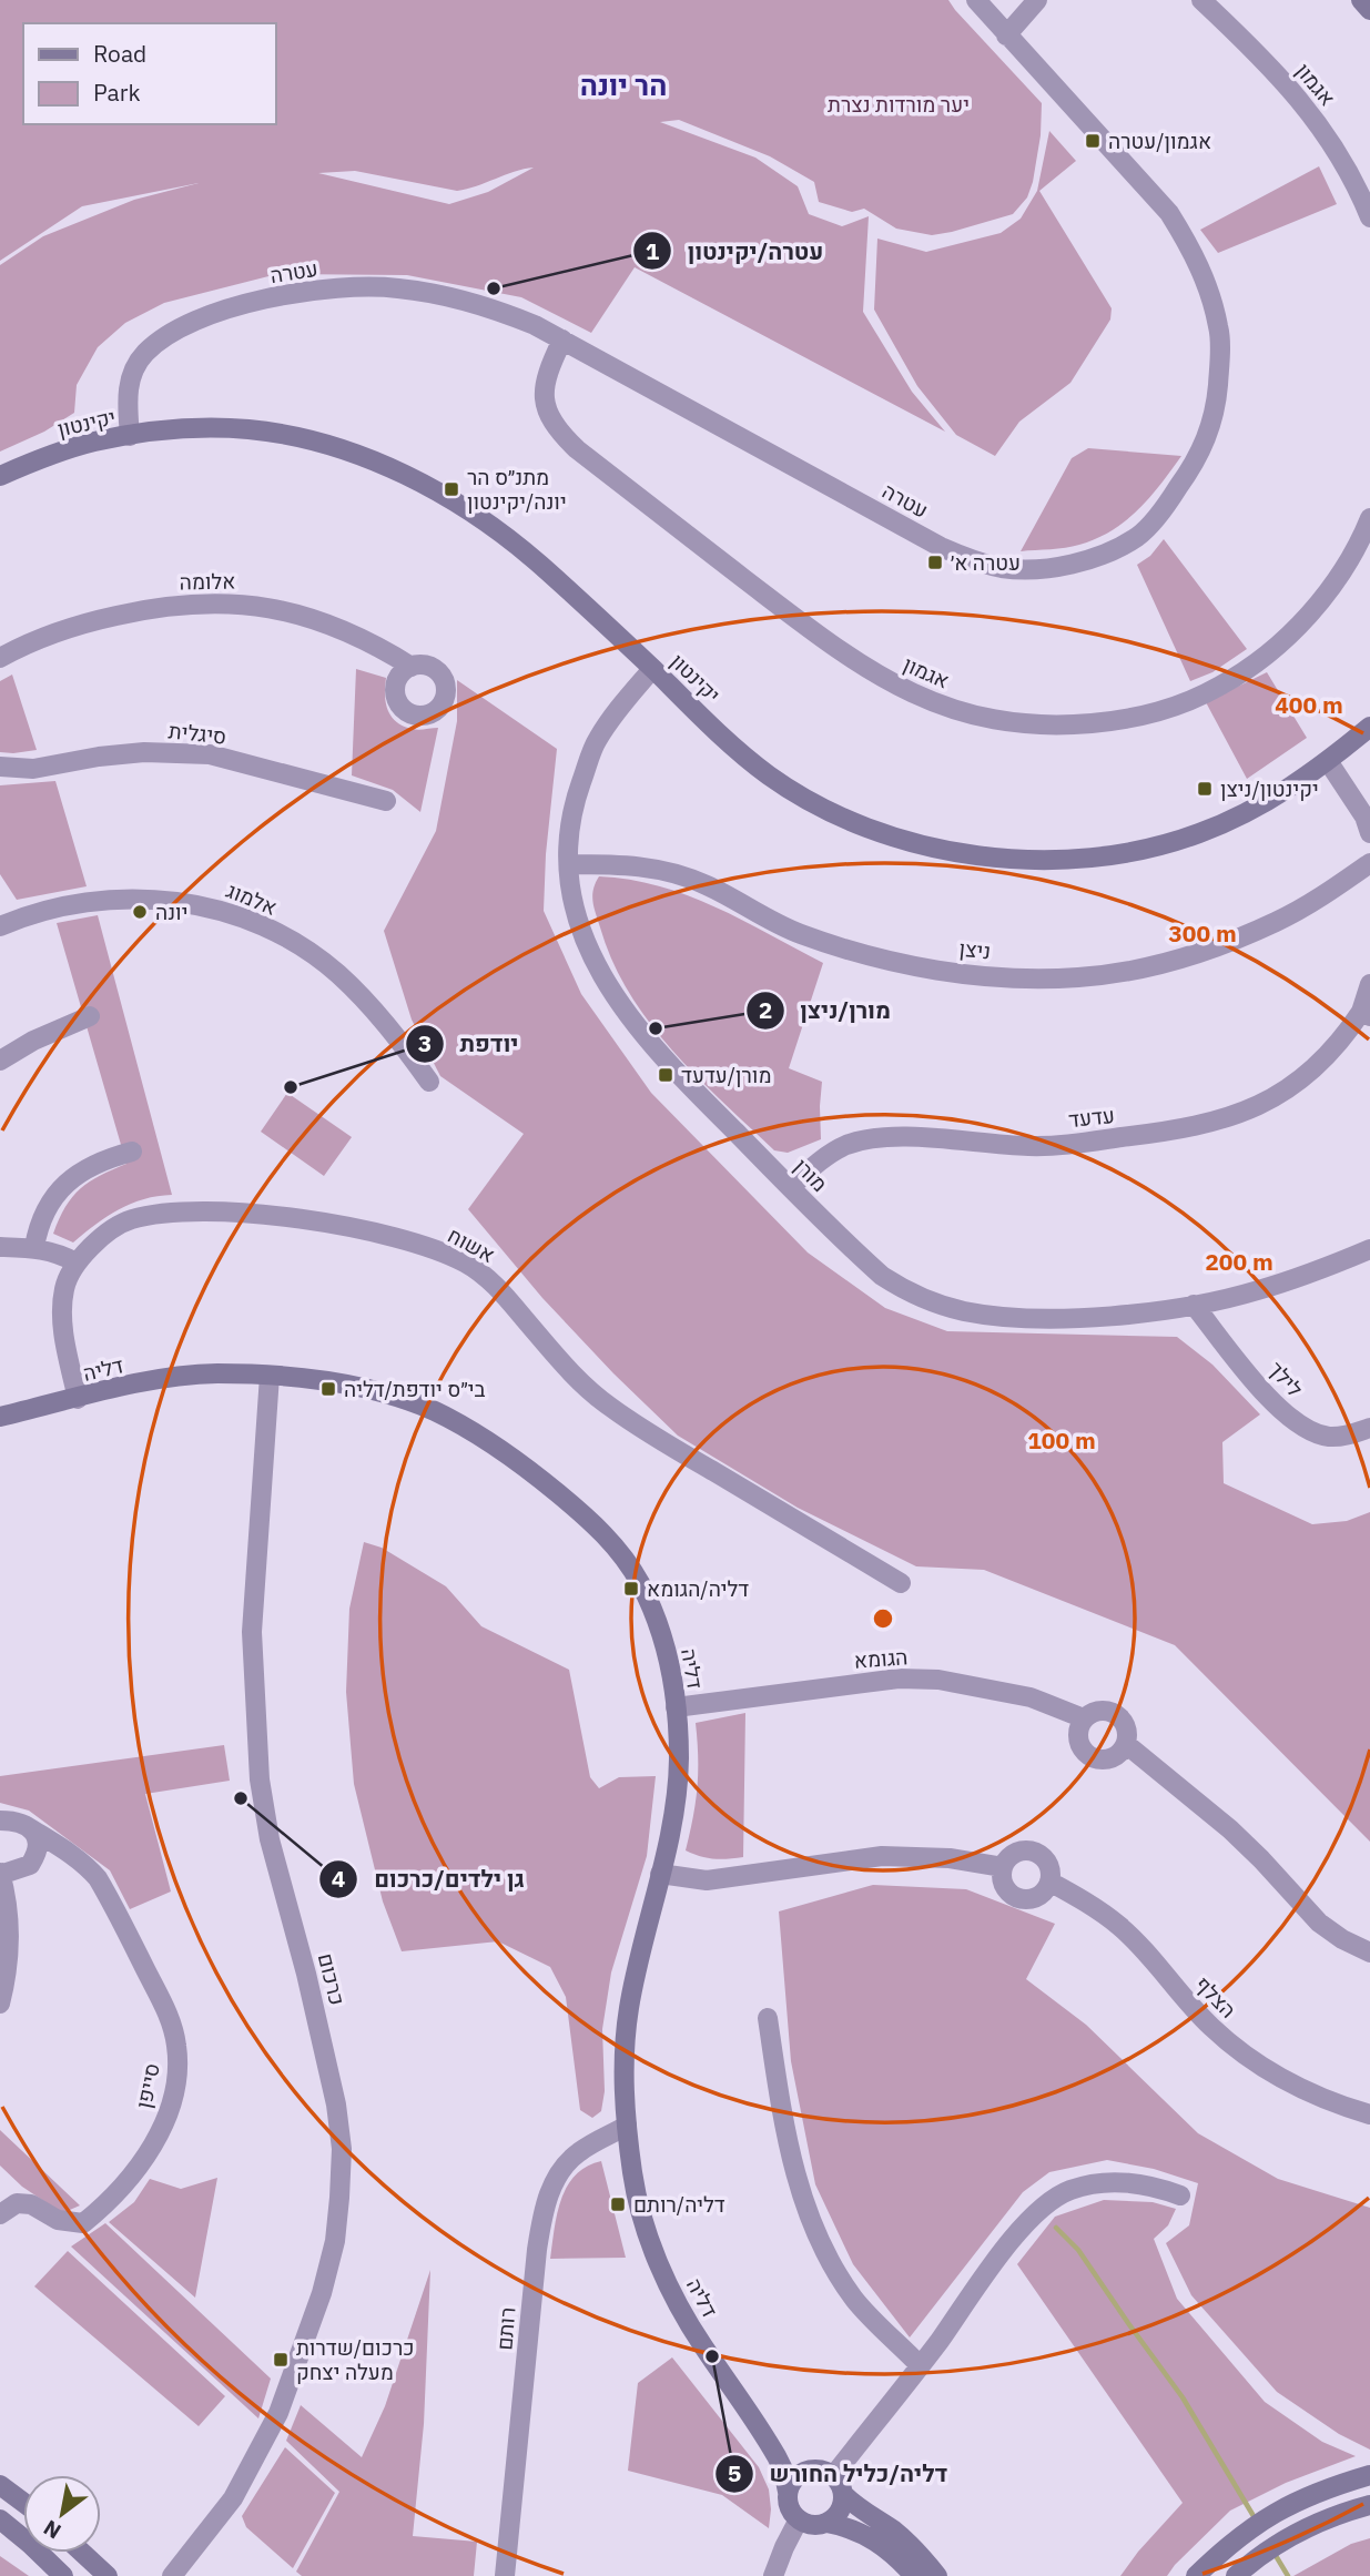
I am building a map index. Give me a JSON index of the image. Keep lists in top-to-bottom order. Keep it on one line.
{"streets":{"street":["אגמון","עטרה","יקינטון","אלומה","סיגלית","אלמוג","ניצן","עדעד","מורן","אשוח","דליה","לילך","הגומא","כרכום","הצלף","סייפן","רותם"]},"crossings":[["אגמון","עטרה"],["עטרה","יקינטון"],["יקינטון","מורן"],["ניצן","מורן"],["עדעד","מורן"],["מורן","לילך"],["אשוח","דליה"],["דליה","הגומא"],["דליה","כרכום"],["דליה","רותם"]],"districts":["הר יונה"],"parks":["יער מורדות נצרת"],"places":{"transit":["אגמון/עטרה","מתנ״ס הר יונה/יקינטון","עטרה א׳","יקינטון/ניצן","מורן/עדעד","בי״ס יודפת/דליה","דליה/הגומא","דליה/רותם","כרכום/שדרות מעלה יצחק"],"other":["עטרה/יקינטון","יונה","מורן/ניצן","יודפת","גן ילדים/כרכום","דליה/כליל החורש"]},"legend":["Road","Park"],"north":"bottom left","rings":["400 m","300 m","200 m","100 m"]}
